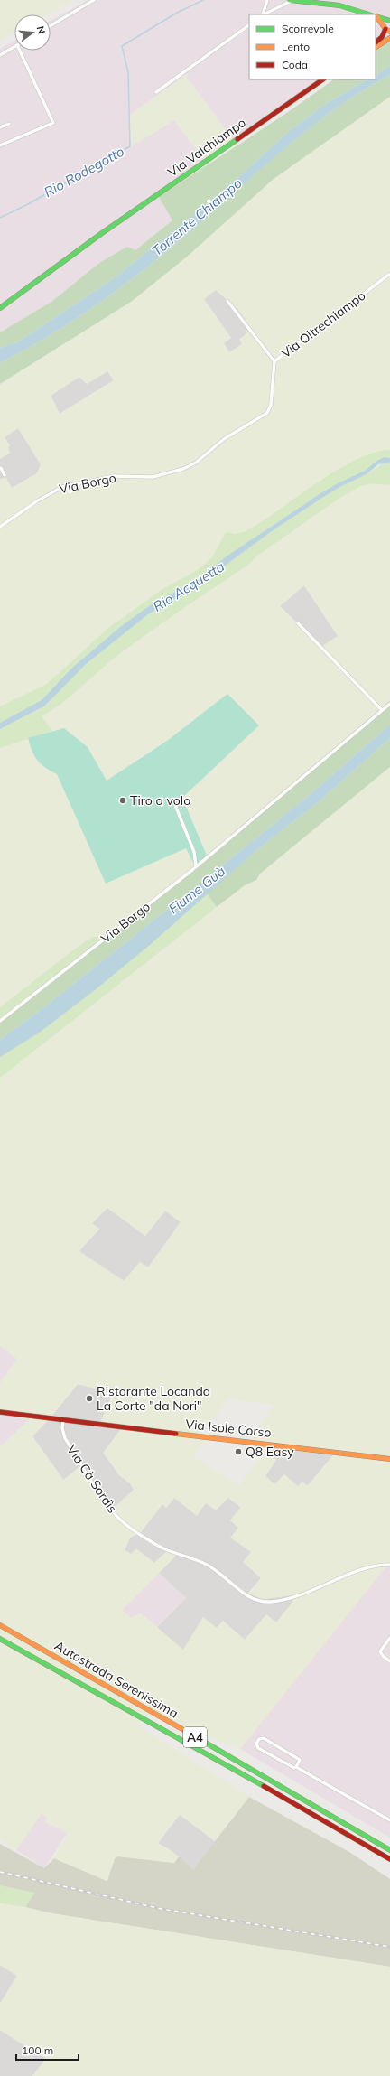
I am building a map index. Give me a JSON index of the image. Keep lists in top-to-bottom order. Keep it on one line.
{"streets":{"main road":["Via Valchiampo","Via Isole Corso","Autostrada Serenissima","A4"],"street":["Via Oltrechiampo","Via Borgo","Via Cà Sordìs"]},"crossings":[["Via Oltrechiampo","Via Borgo"],["Via Isole Corso","Via Cà Sordìs"]],"water":["Rio Rodegotto","Torrente Chiampo","Rio Acquetta","Fiume Guà"],"places":["Tiro a volo","Ristorante Locanda La Corte \"da Nori\"","Q8 Easy"],"legend":["Scorrevole","Lento","Coda"],"scale_bar":"100 m","north":"right"}
